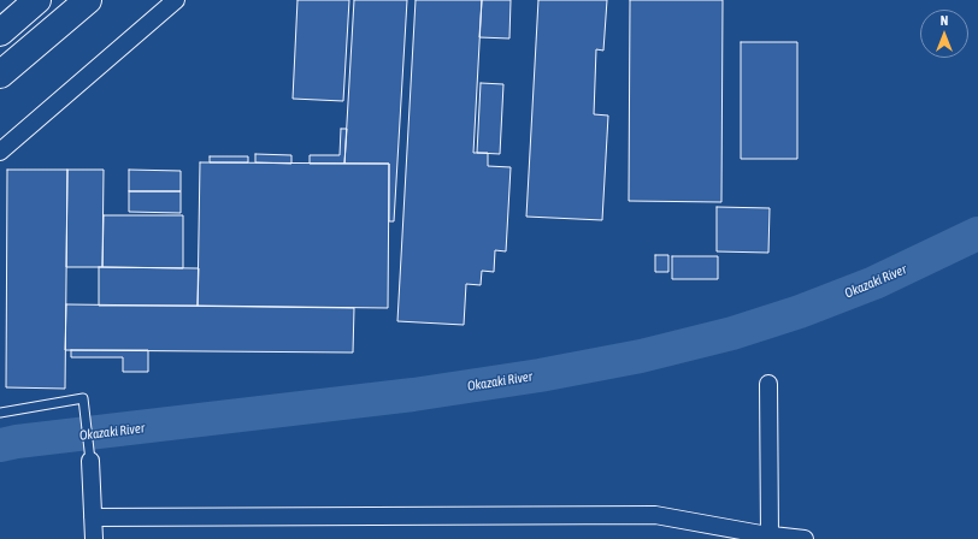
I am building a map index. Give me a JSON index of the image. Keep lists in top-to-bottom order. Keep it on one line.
{"water":["Okazaki River"],"north":"top"}
